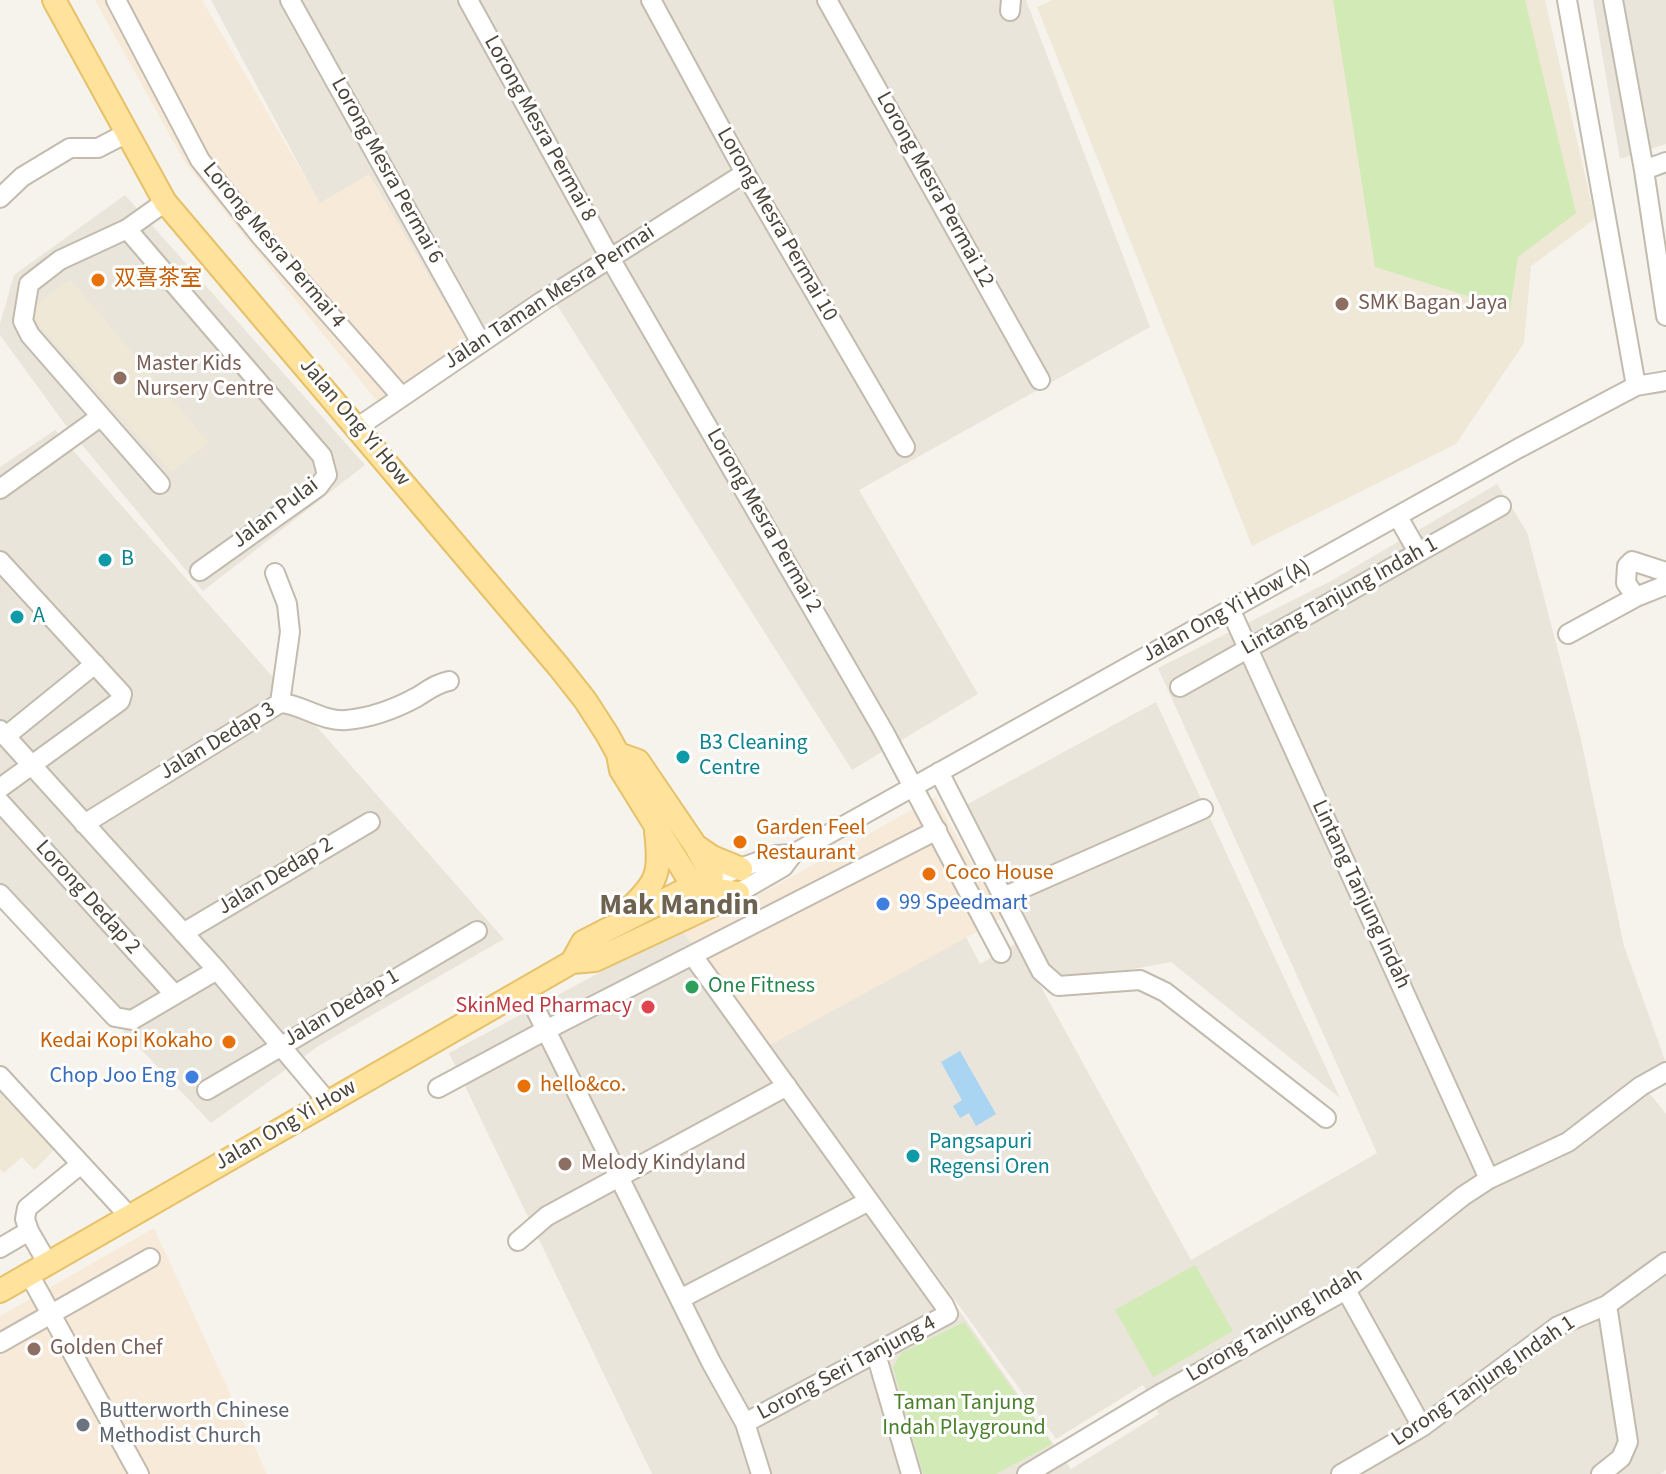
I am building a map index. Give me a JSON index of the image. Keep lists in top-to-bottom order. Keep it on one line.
{"streets":{"main road":["Jalan Ong Yi How"],"street":["Lorong Mesra Permai 8","Lorong Mesra Permai 6","Lorong Mesra Permai 12","Lorong Mesra Permai 10","Lorong Mesra Permai 4","Jalan Taman Mesra Permai","Jalan Pulai","Lorong Mesra Permai 2","Lintang Tanjung Indah 1","Jalan Ong Yi How (A)","Jalan Dedap 3","Jalan Dedap 2","Lintang Tanjung Indah","Lorong Dedap 2","Jalan Dedap 1","Lorong Tanjung Indah","Lorong Seri Tanjung 4","Lorong Tanjung Indah 1"]},"crossings":[["Lorong Mesra Permai 8","Jalan Taman Mesra Permai"],["Lorong Mesra Permai 8","Lorong Mesra Permai 2"],["Lorong Mesra Permai 6","Jalan Taman Mesra Permai"],["Lorong Mesra Permai 10","Jalan Taman Mesra Permai"],["Lorong Mesra Permai 4","Jalan Taman Mesra Permai"],["Jalan Taman Mesra Permai","Jalan Ong Yi How"],["Jalan Taman Mesra Permai","Lorong Mesra Permai 2"],["Jalan Ong Yi How","Jalan Ong Yi How (A)"],["Lorong Mesra Permai 2","Jalan Ong Yi How (A)"],["Lintang Tanjung Indah 1","Lintang Tanjung Indah"],["Jalan Ong Yi How (A)","Lintang Tanjung Indah"],["Lintang Tanjung Indah","Lorong Tanjung Indah"]],"districts":["Mak Mandin"],"parks":["Taman Tanjung Indah Playground"],"places":["双喜茶室","SMK Bagan Jaya","Master Kids Nursery Centre","B","A","B3 Cleaning Centre","Garden Feel Restaurant","Coco House","99 Speedmart","One Fitness","SkinMed Pharmacy","Kedai Kopi Kokaho","Chop Joo Eng","hello&co.","Pangsapuri Regensi Oren","Melody Kindyland","Golden Chef","Butterworth Chinese Methodist Church"]}
